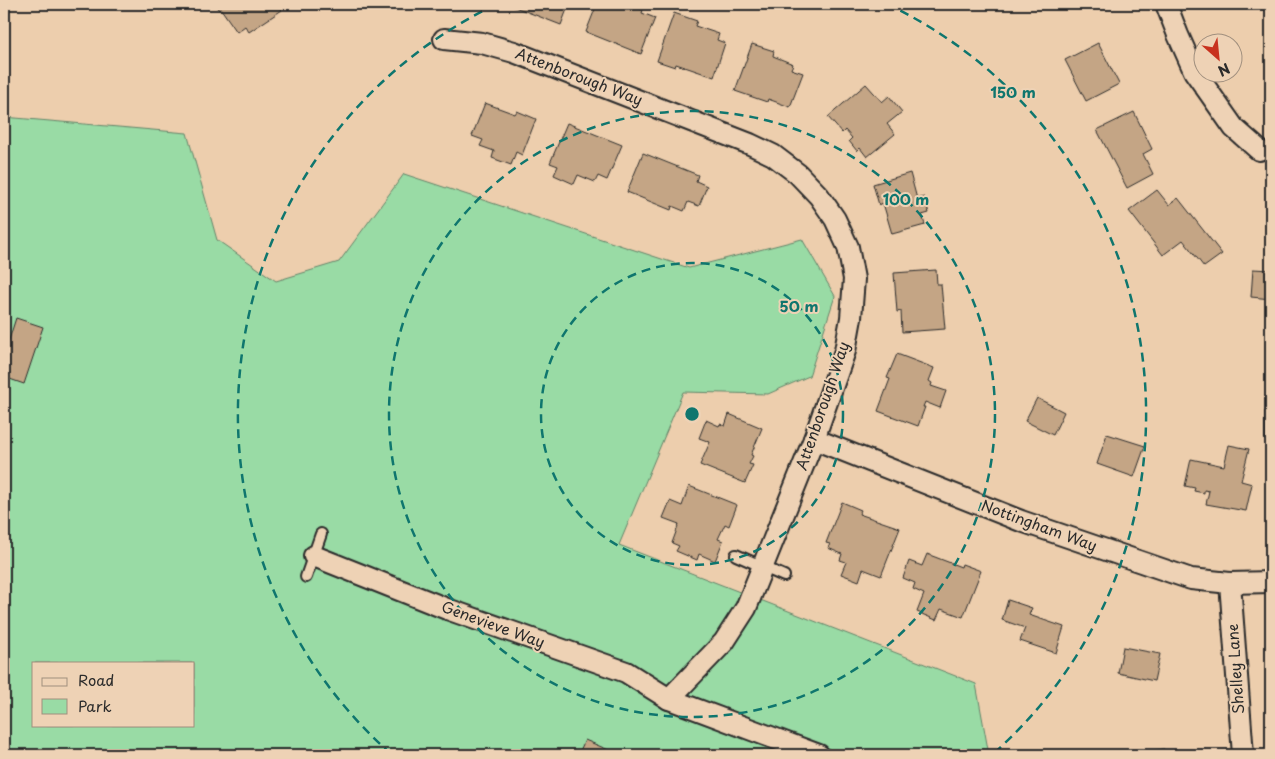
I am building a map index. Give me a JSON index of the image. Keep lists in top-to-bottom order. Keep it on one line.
{"streets":{"street":["Attenborough Way","Nottingham Way","Genevieve Way","Shelley Lane"]},"crossings":[["Attenborough Way","Nottingham Way"],["Attenborough Way","Genevieve Way"],["Nottingham Way","Shelley Lane"]],"legend":["Road","Park"],"north":"bottom right","rings":["150 m","100 m","50 m"]}
